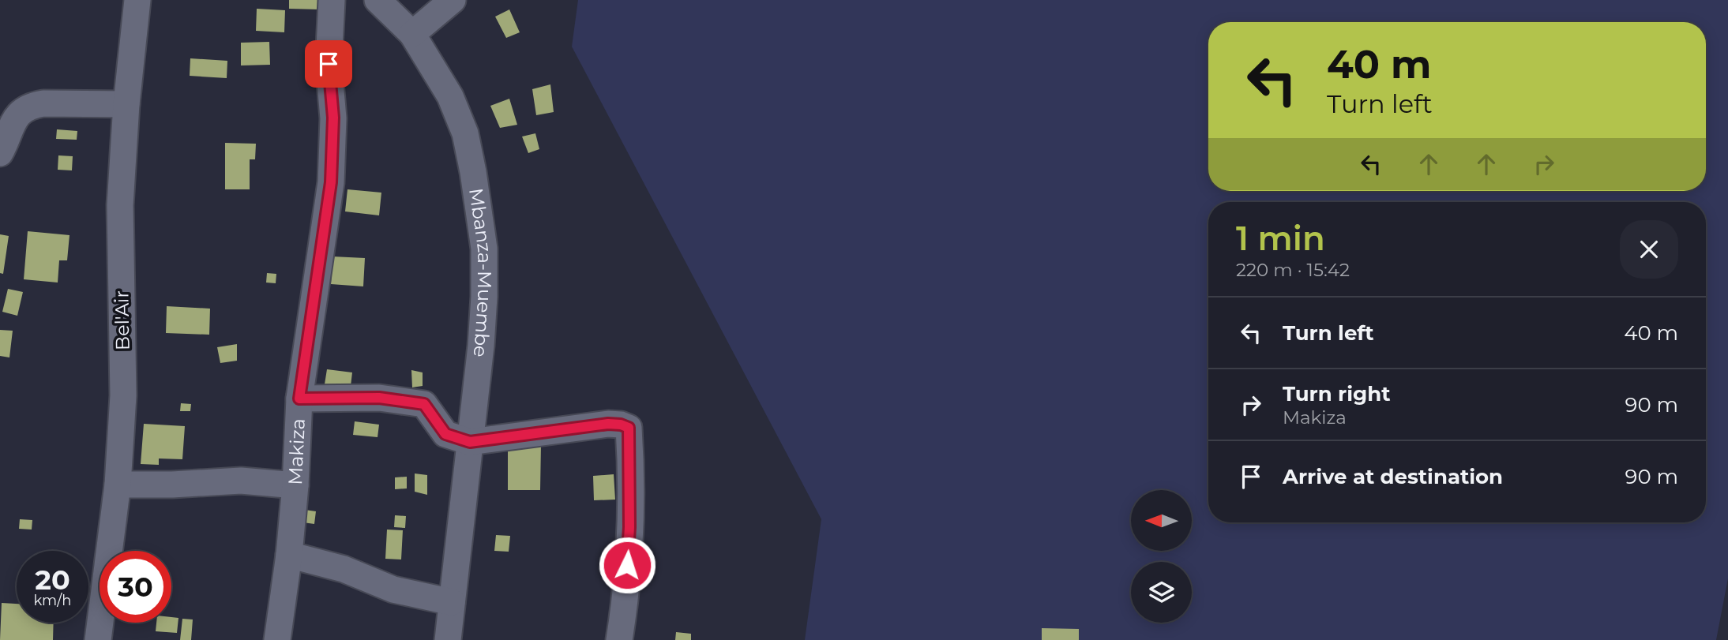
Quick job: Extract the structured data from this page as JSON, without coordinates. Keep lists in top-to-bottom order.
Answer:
{
  "streets": {
    "street": ["Mbanza-Muembe", "Bel'Air", "Makiza"]
  },
  "north": "left",
  "page": {
    "turn": ["40 m", "Turn left"],
    "heading": ["1 min", "220 m · 15:42"],
    "list": [
      {
        "name": "Turn left",
        "value": "40 m"
      },
      {
        "name": "Turn right",
        "note": "Makiza",
        "value": "90 m"
      },
      {
        "name": "Arrive at destination",
        "value": "90 m"
      }
    ],
    "speed": "20 km/h",
    "limit": "30"
  }
}
